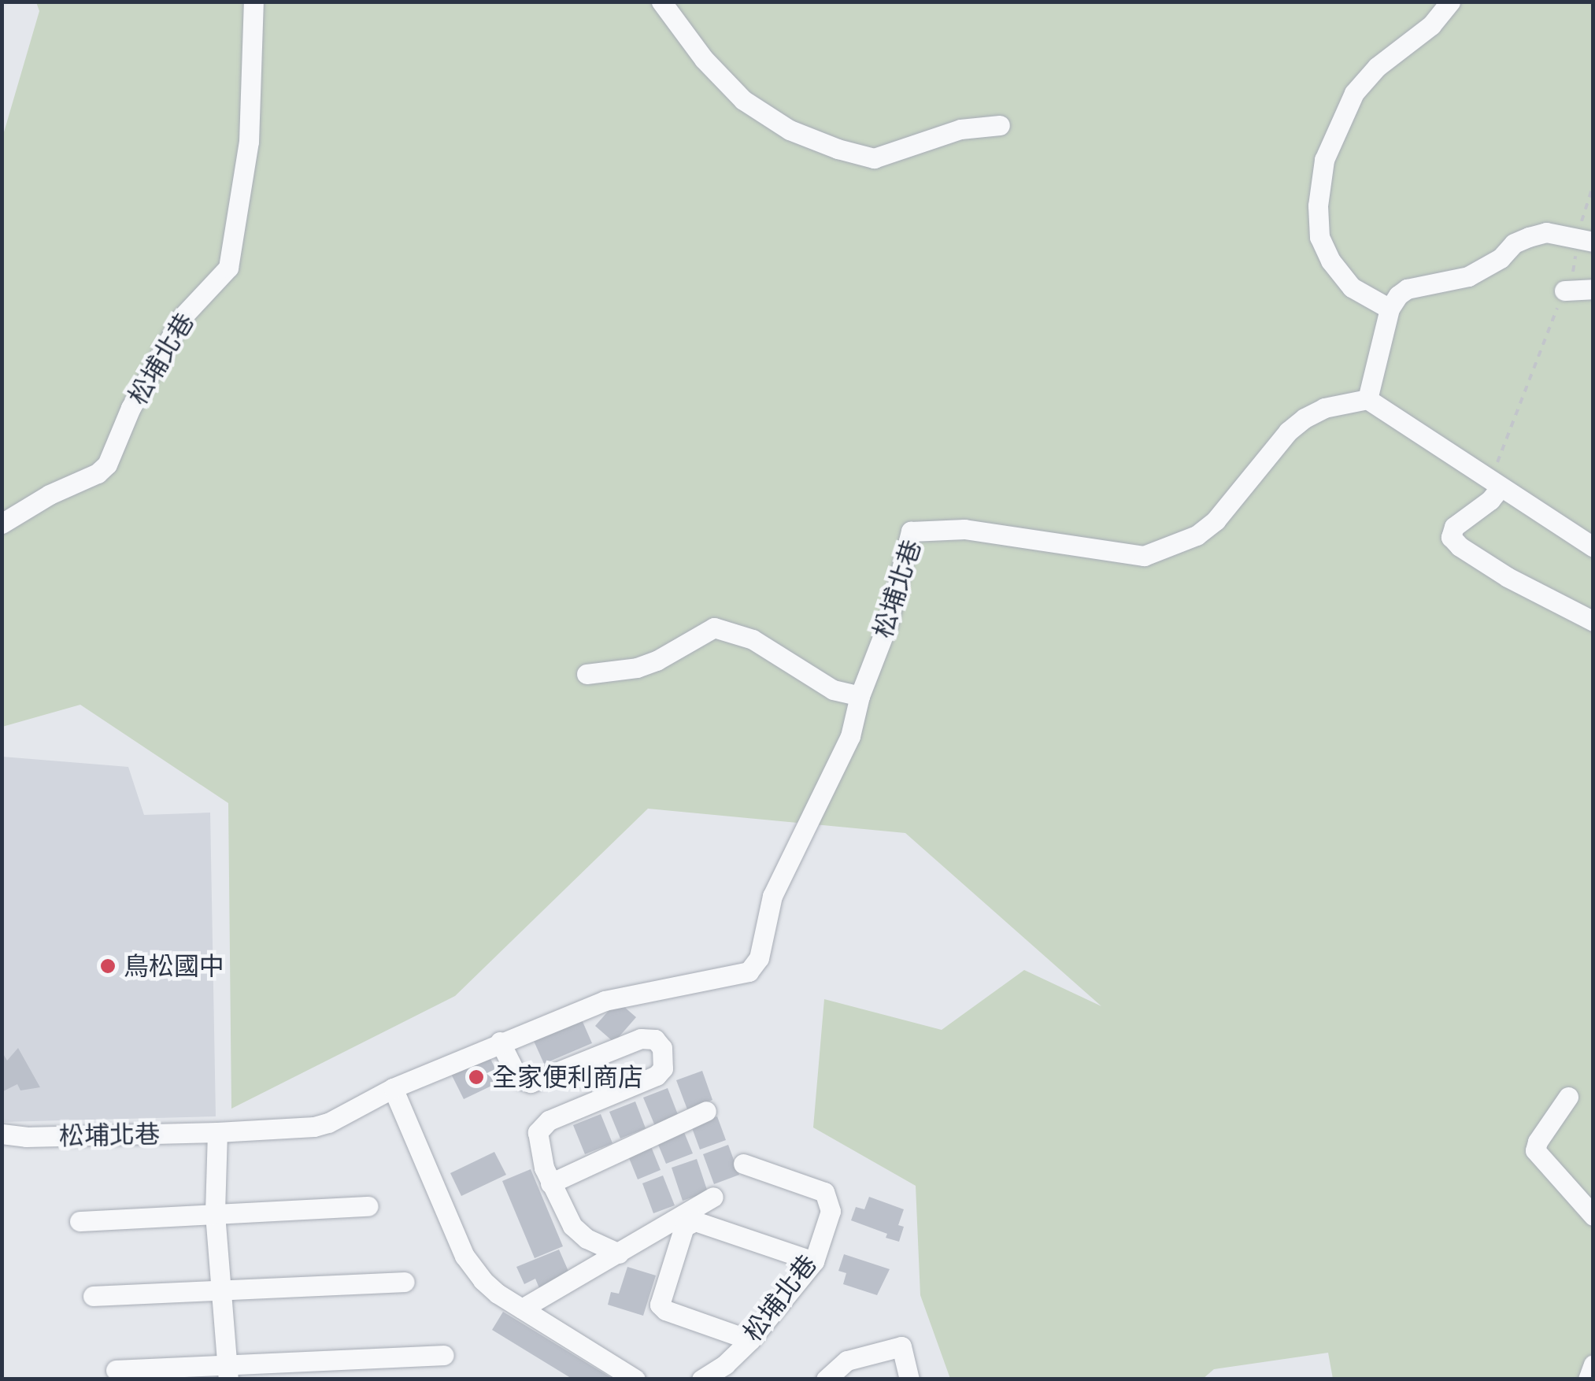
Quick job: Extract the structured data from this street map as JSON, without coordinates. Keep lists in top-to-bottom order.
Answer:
{
  "streets": {
    "street": ["松埔北巷"]
  },
  "places": ["鳥松國中", "全家便利商店"]
}
